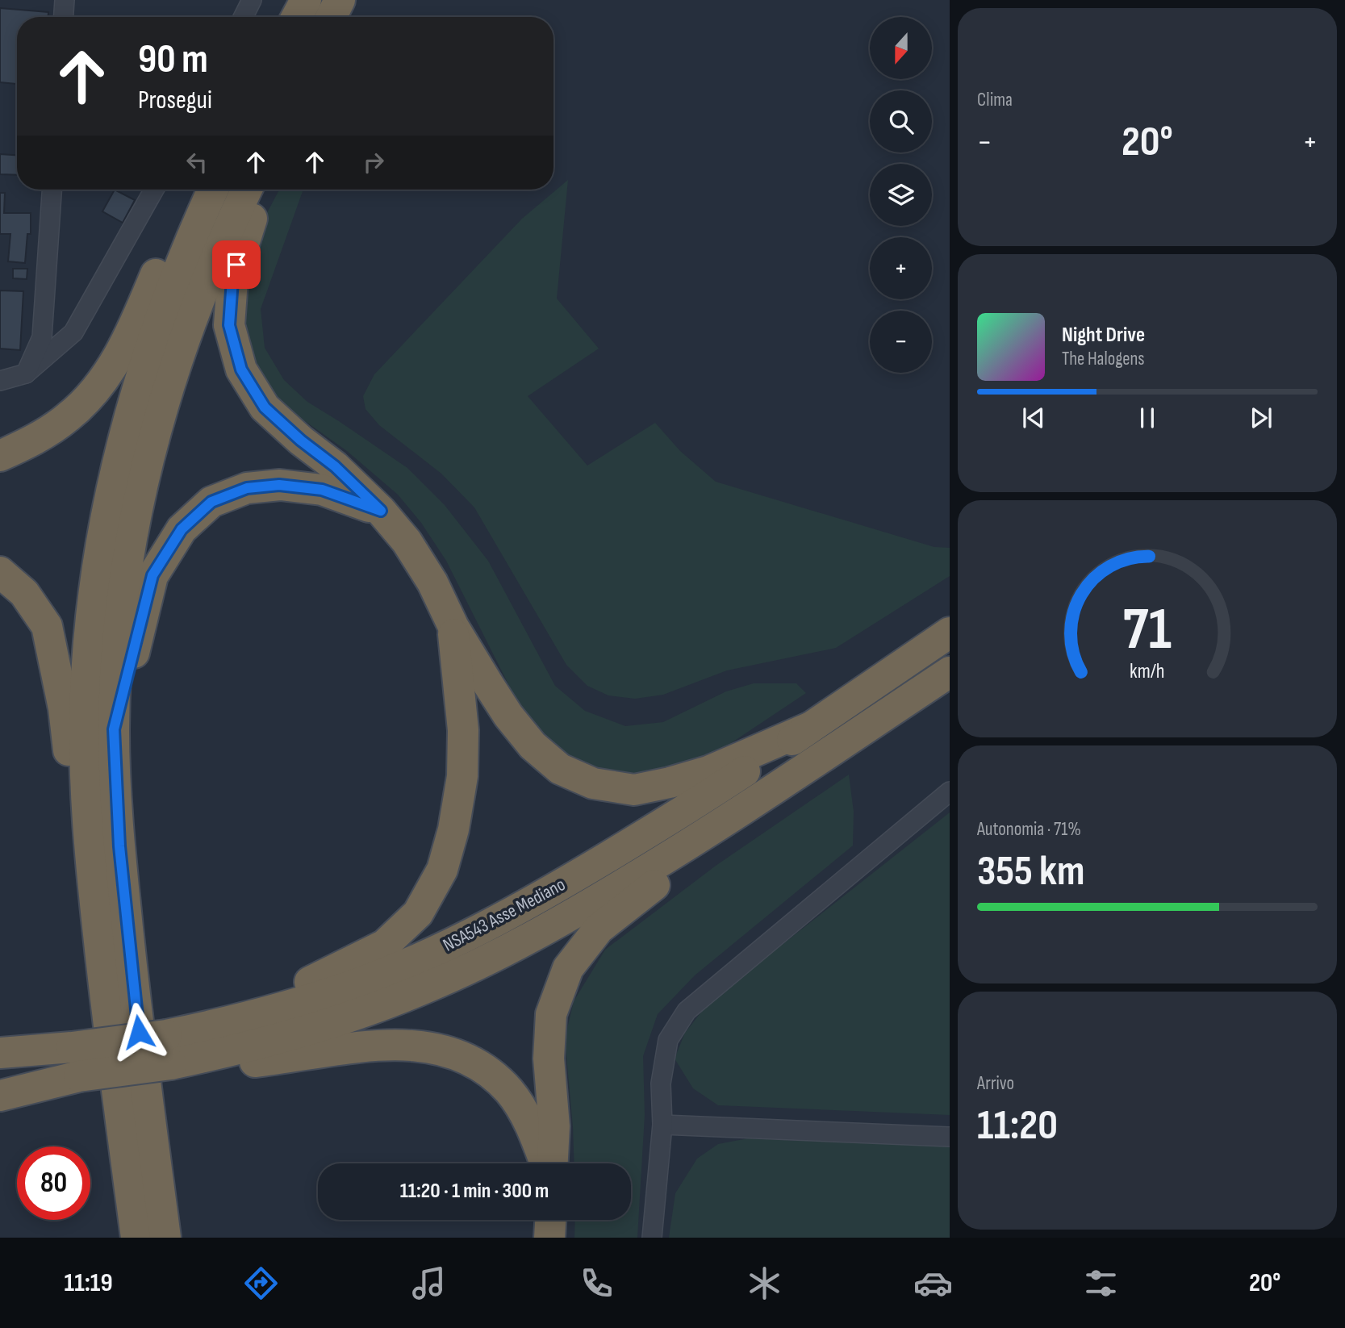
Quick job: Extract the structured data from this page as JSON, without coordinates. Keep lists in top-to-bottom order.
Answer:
{
  "streets": {
    "highway": ["NSA543 Asse Mediano"]
  },
  "north": "bottom",
  "page": {
    "tile": [
      "Clima",
      ["Autonomia · 71%", "355 km"],
      ["Arrivo", "11:20"]
    ],
    "map_buttons": ["+", "−"],
    "turn": ["90 m", "Prosegui"],
    "heat": ["−", "20°", "+"],
    "song": ["Night Drive", "The Halogens"],
    "limit": "80",
    "trip": "11:20 · 1 min · 300 m",
    "tabs": ["11:19", "20°"],
    "gauge": ["71", "km/h"]
  }
}
